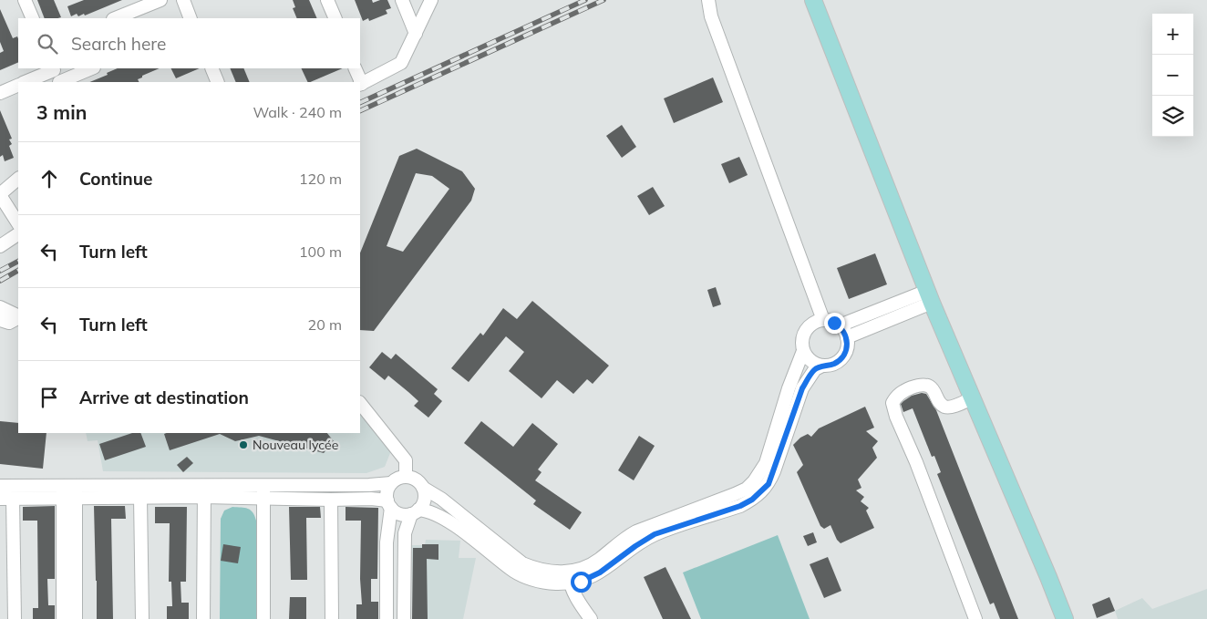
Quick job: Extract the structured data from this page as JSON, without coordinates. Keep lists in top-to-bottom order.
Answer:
{
  "places": ["Nouveau lycée"],
  "page": {
    "map_buttons": ["+", "−"],
    "search": "Search here",
    "heading": ["3 min", "Walk · 240 m"],
    "list": [
      ["Continue", "120 m"],
      ["Turn left", "100 m"],
      ["Turn left", "20 m"],
      "Arrive at destination"
    ]
  }
}
